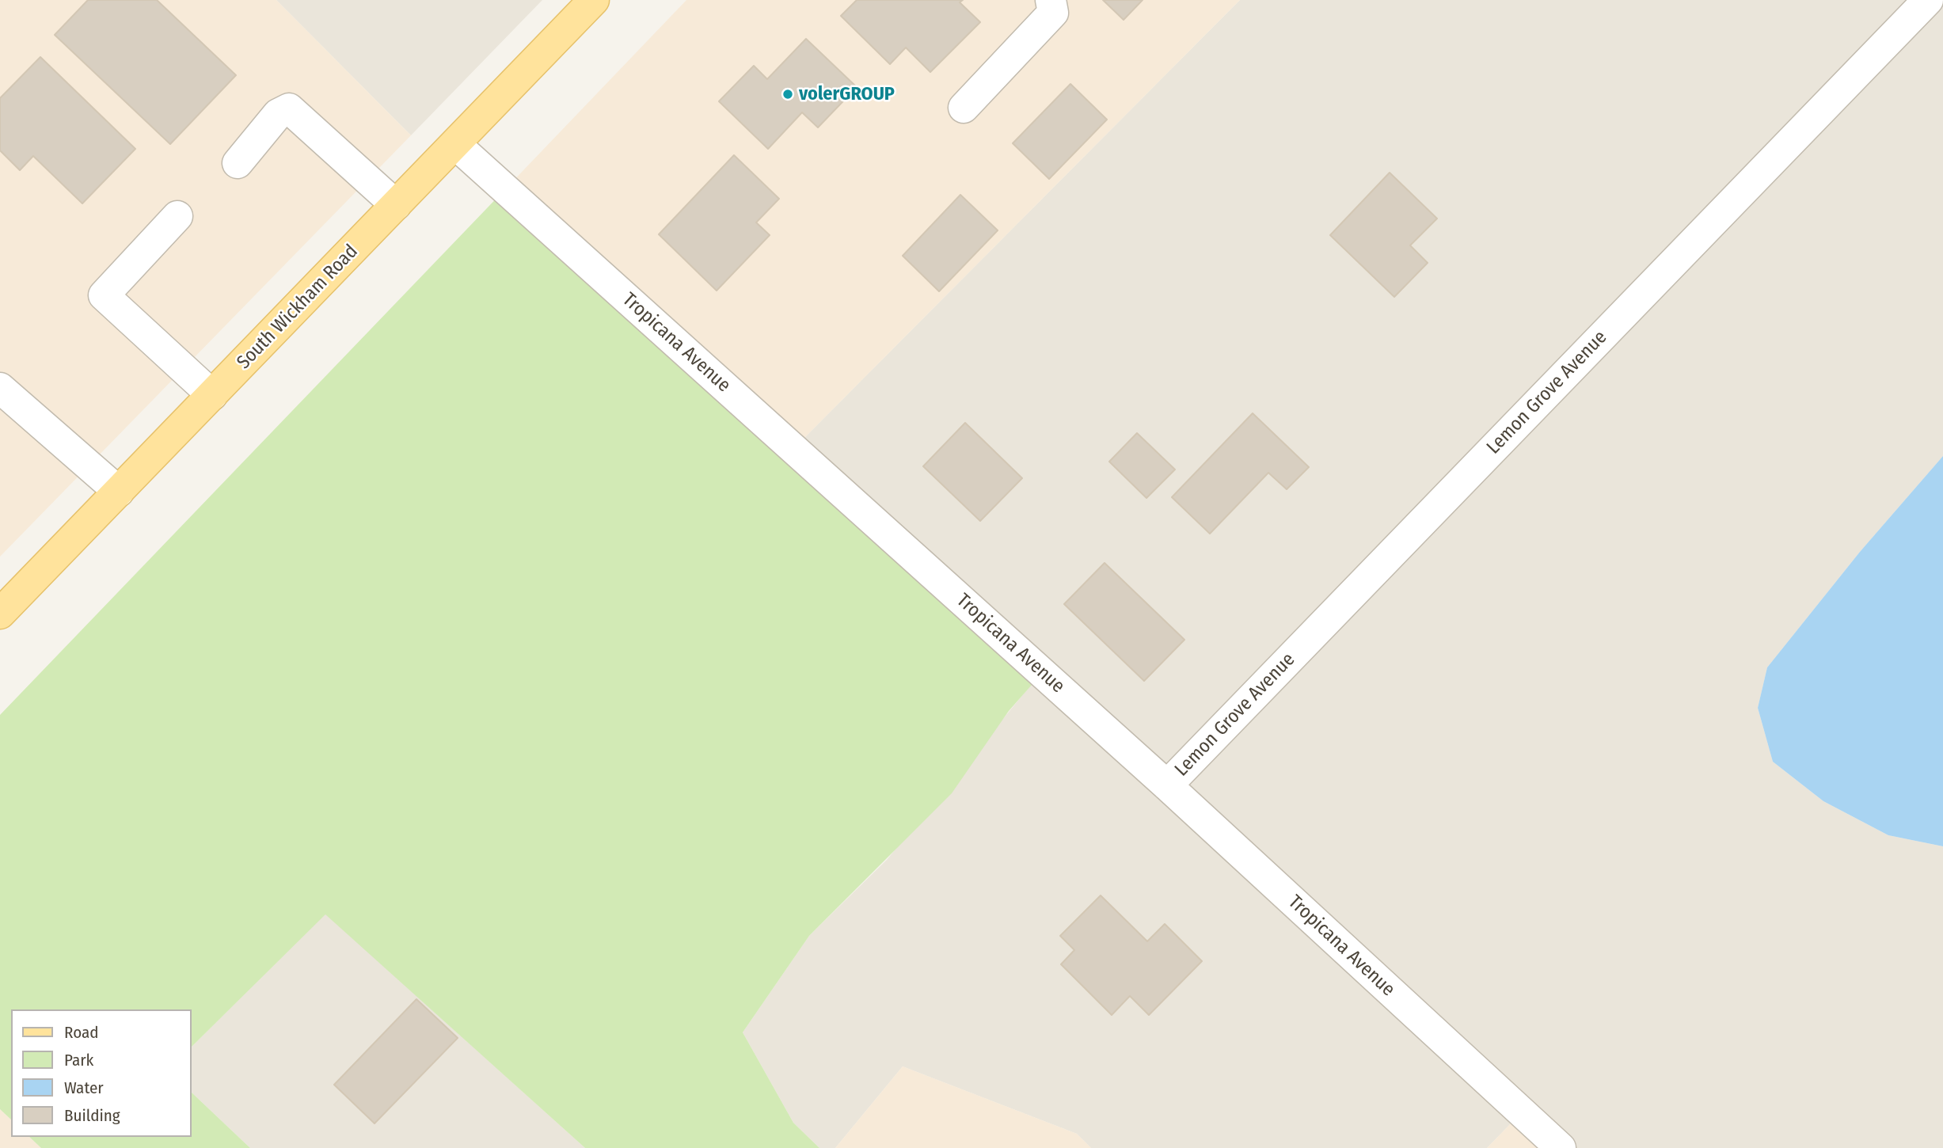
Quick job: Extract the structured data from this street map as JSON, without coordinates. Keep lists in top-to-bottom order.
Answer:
{
  "streets": {
    "main road": ["South Wickham Road"],
    "street": ["Tropicana Avenue", "Lemon Grove Avenue"]
  },
  "crossings": [
    ["South Wickham Road", "Tropicana Avenue"],
    ["Tropicana Avenue", "Lemon Grove Avenue"]
  ],
  "places": ["volerGROUP"],
  "legend": [
    "Road",
    "Park",
    "Water",
    "Building"
  ]
}
